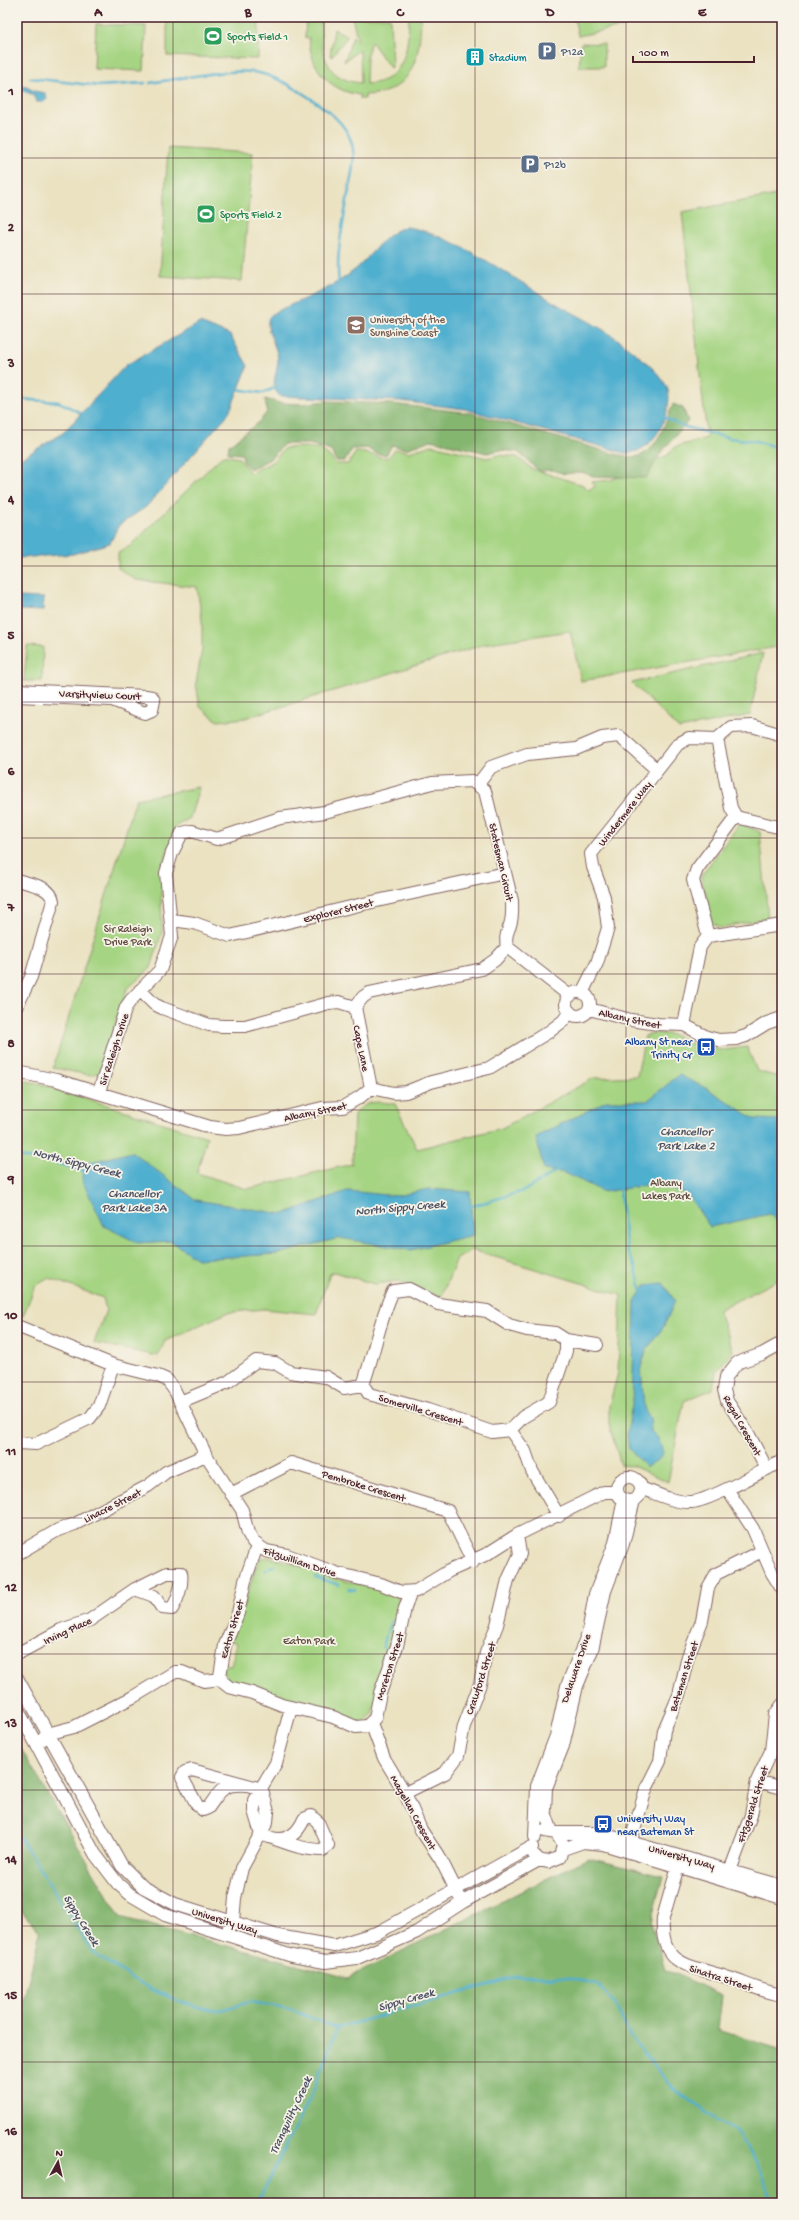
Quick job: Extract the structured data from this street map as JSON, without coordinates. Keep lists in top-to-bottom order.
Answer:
{
  "streets": {
    "street": [
      "Varsityview Court",
      "Windermere Way",
      "Statesman Circuit",
      "Explorer Street",
      "Albany Street",
      "Cape Lane",
      "Sir Raleigh Drive",
      "Somerville Crescent",
      "Regal Crescent",
      "Pembroke Crescent",
      "Linacre Street",
      "Fitzwilliam Drive",
      "Eaton Street",
      "Irving Place",
      "Moreton Street",
      "Delaware Drive",
      "Bateman Street",
      "Crawford Street",
      "Fitzgerald Street",
      "Magellan Crescent",
      "University Way",
      "Sinatra Street"
    ]
  },
  "crossings": [
    ["Windermere Way", "Albany Street"],
    ["Statesman Circuit", "Explorer Street"],
    ["Statesman Circuit", "Sir Raleigh Drive"],
    ["Explorer Street", "Sir Raleigh Drive"],
    ["Albany Street", "Cape Lane"],
    ["Albany Street", "Sir Raleigh Drive"],
    ["Pembroke Crescent", "Fitzwilliam Drive"],
    ["Linacre Street", "Fitzwilliam Drive"],
    ["Fitzwilliam Drive", "Eaton Street"],
    ["Fitzwilliam Drive", "Moreton Street"],
    ["Moreton Street", "Magellan Crescent"],
    ["Delaware Drive", "University Way"],
    ["Bateman Street", "University Way"],
    ["Crawford Street", "Magellan Crescent"],
    ["Fitzgerald Street", "University Way"],
    ["Magellan Crescent", "University Way"],
    ["University Way", "Sinatra Street"]
  ],
  "water": [
    "Chancellor Park Lake 2",
    "North Sippy Creek",
    "Chancellor Park Lake 3A",
    "Sippy Creek",
    "Tranquility Creek"
  ],
  "parks": ["Sir Raleigh Drive Park", "Albany Lakes Park", "Eaton Park"],
  "places": {
    "sports": ["Sports Field 1", "Sports Field 2"],
    "parking": ["P12a", "P12b"],
    "building": ["Stadium"],
    "school or university": ["University of the Sunshine Coast"],
    "bus stop": ["Albany St near Trinity Cr", "University Way near Bateman St"]
  },
  "scale_bar": "100 m",
  "north": "top",
  "grid": {
    "columns": [
      "A",
      "B",
      "C",
      "D",
      "E"
    ],
    "rows": [
      "1",
      "2",
      "3",
      "4",
      "5",
      "6",
      "7",
      "8",
      "9",
      "10",
      "11",
      "12",
      "13",
      "14",
      "15",
      "16"
    ]
  }
}
